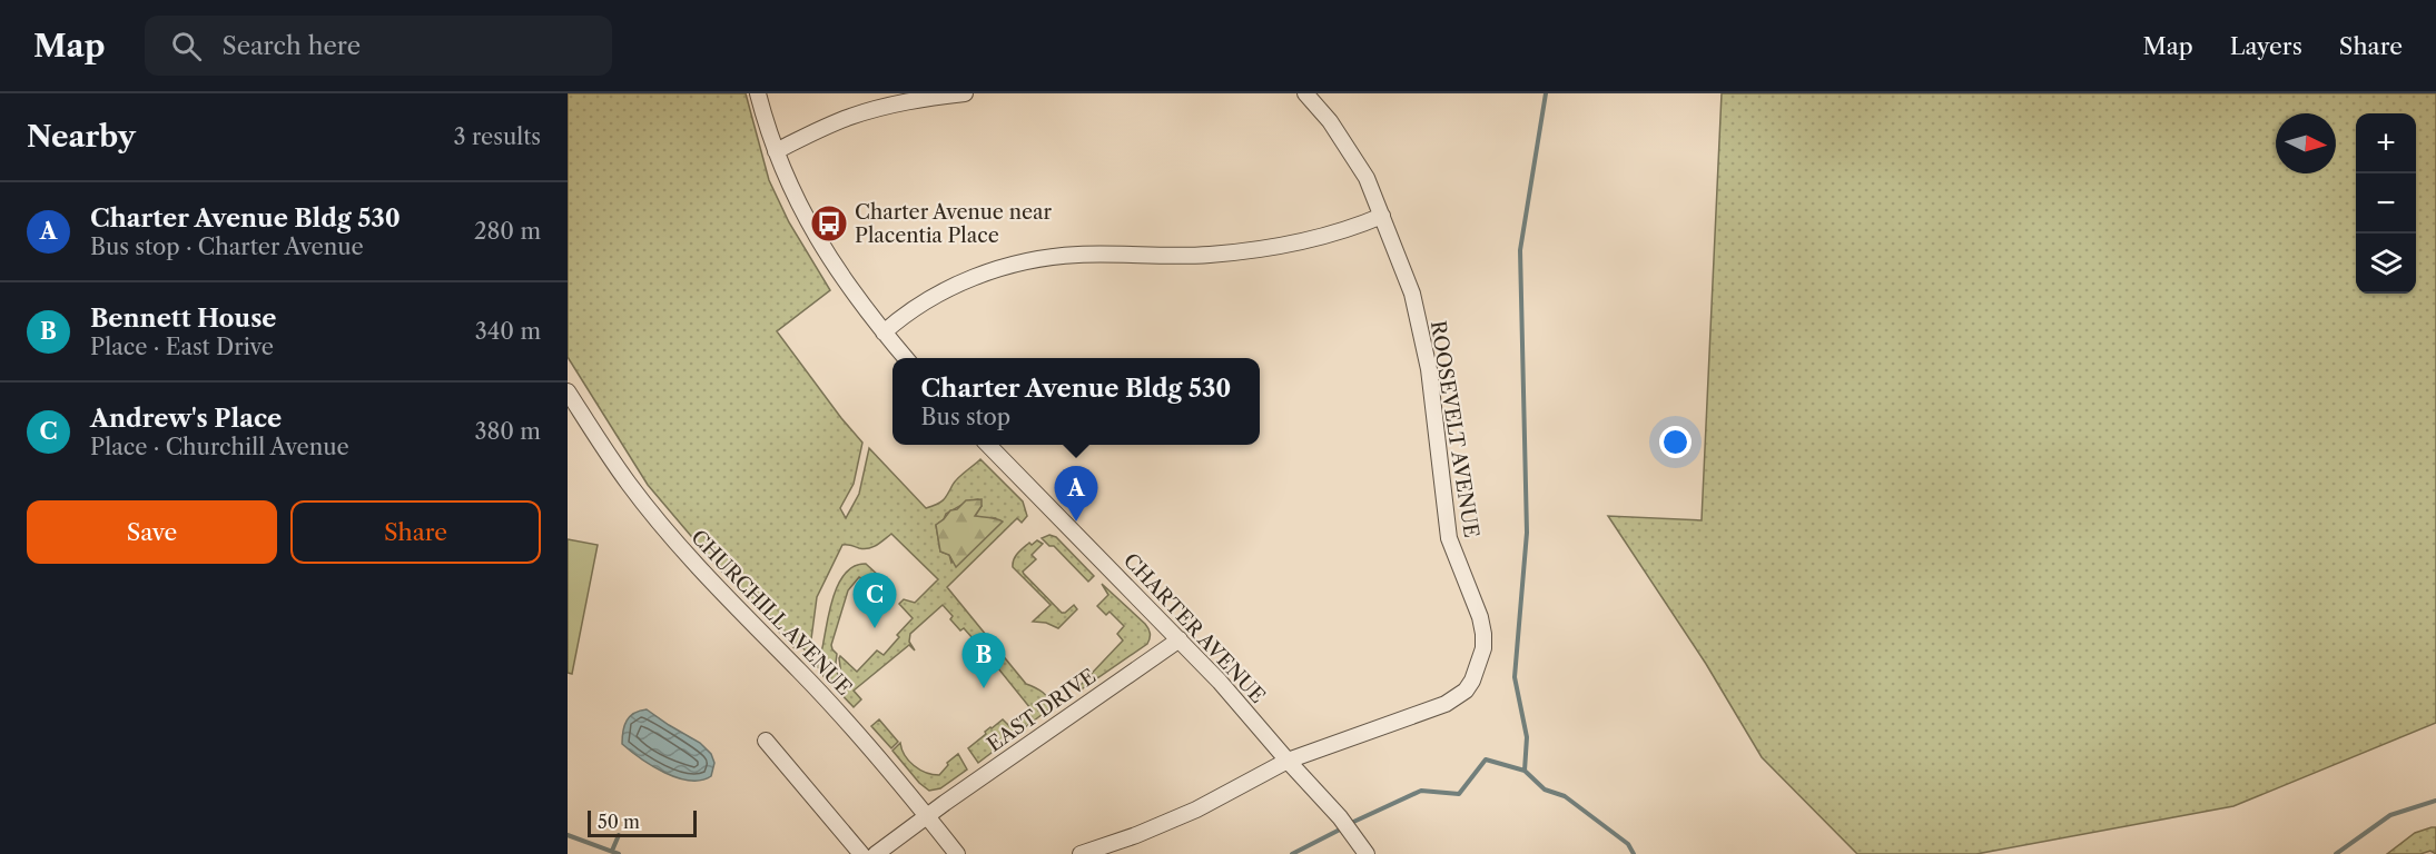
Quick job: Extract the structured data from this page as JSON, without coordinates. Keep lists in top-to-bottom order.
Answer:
{
  "streets": {
    "street": [
      "ROOSEVELT AVENUE",
      "CHURCHILL AVENUE",
      "CHARTER AVENUE",
      "EAST DRIVE"
    ]
  },
  "crossings": [
    ["ROOSEVELT AVENUE", "CHARTER AVENUE"],
    ["CHURCHILL AVENUE", "EAST DRIVE"],
    ["CHARTER AVENUE", "EAST DRIVE"]
  ],
  "places": {
    "bus stop": ["Charter Avenue near Placentia Place"]
  },
  "scale_bar": "50 m",
  "north": "right",
  "page": {
    "header": "Map",
    "search": "Search here",
    "nav": ["Map", "Layers", "Share"],
    "heading": ["Nearby", "3 results"],
    "map_buttons": ["+", "−"],
    "list": [
      {
        "mark": "A",
        "name": "Charter Avenue Bldg 530",
        "note": "Bus stop · Charter Avenue",
        "value": "280 m"
      },
      {
        "mark": "B",
        "name": "Bennett House",
        "note": "Place · East Drive",
        "value": "340 m"
      },
      {
        "mark": "C",
        "name": "Andrew's Place",
        "note": "Place · Churchill Avenue",
        "value": "380 m"
      }
    ],
    "popup": ["Charter Avenue Bldg 530", "Bus stop"],
    "pins": ["A", "C", "B"],
    "buttons": ["Save", "Share"],
    "scale": "50 m"
  }
}
